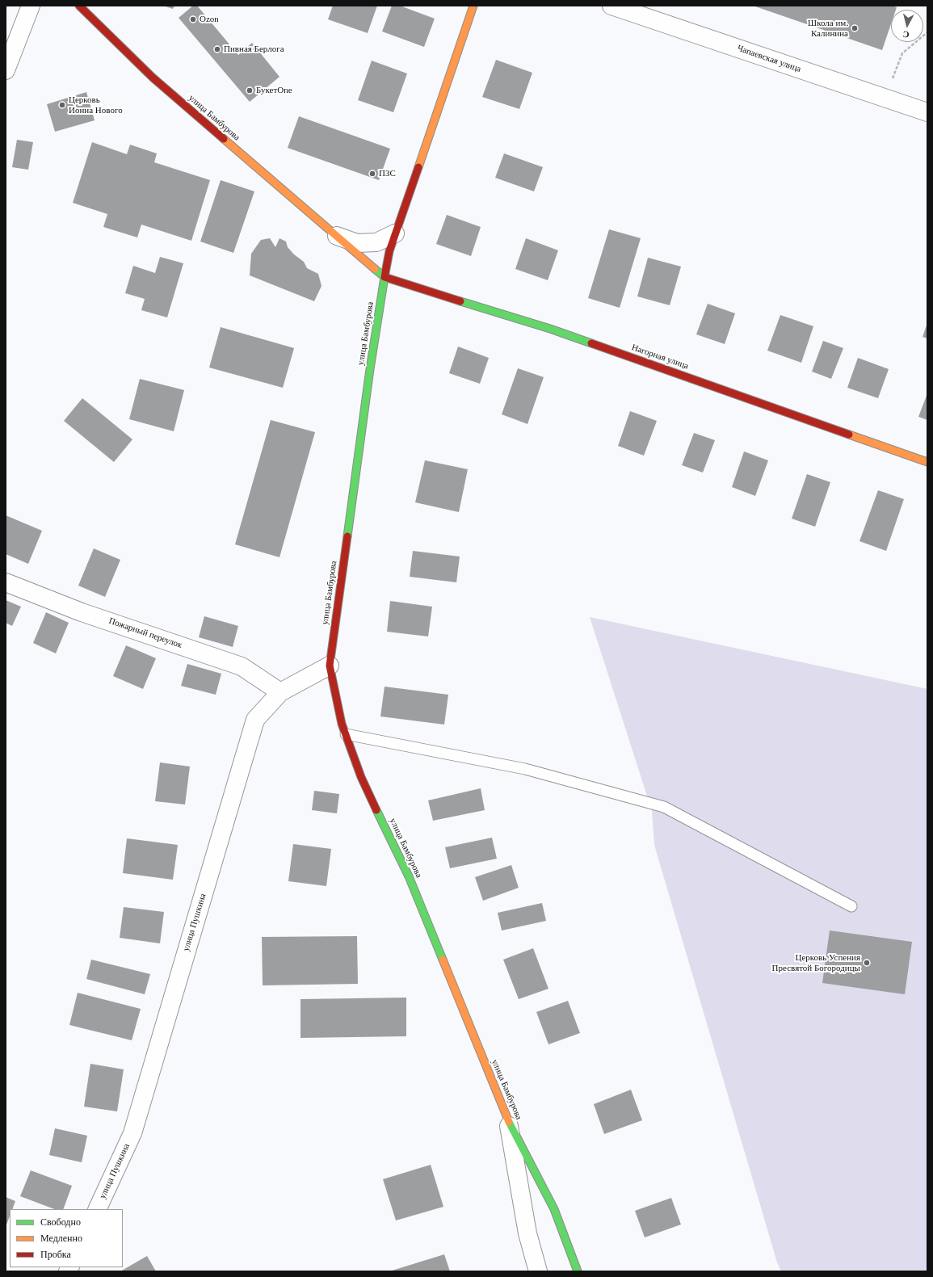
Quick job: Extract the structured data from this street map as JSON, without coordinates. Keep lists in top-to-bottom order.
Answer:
{
  "streets": {
    "street": [
      "Чапаевская улица",
      "улица Бамбурова",
      "Нагорная улица",
      "Пожарный переулок",
      "улица Пушкина"
    ]
  },
  "crossings": [
    ["улица Бамбурова", "Нагорная улица"],
    ["улица Бамбурова", "улица Пушкина"],
    ["Пожарный переулок", "улица Пушкина"]
  ],
  "places": [
    "Ozon",
    "Школа им. Калинина",
    "Пивная Берлога",
    "БукетOne",
    "Церковь Ионна Нового",
    "ПЗС",
    "Церковь Успения Пресвятой Богородицы"
  ],
  "legend": ["Свободно", "Медленно", "Пробка"],
  "north": "bottom"
}
